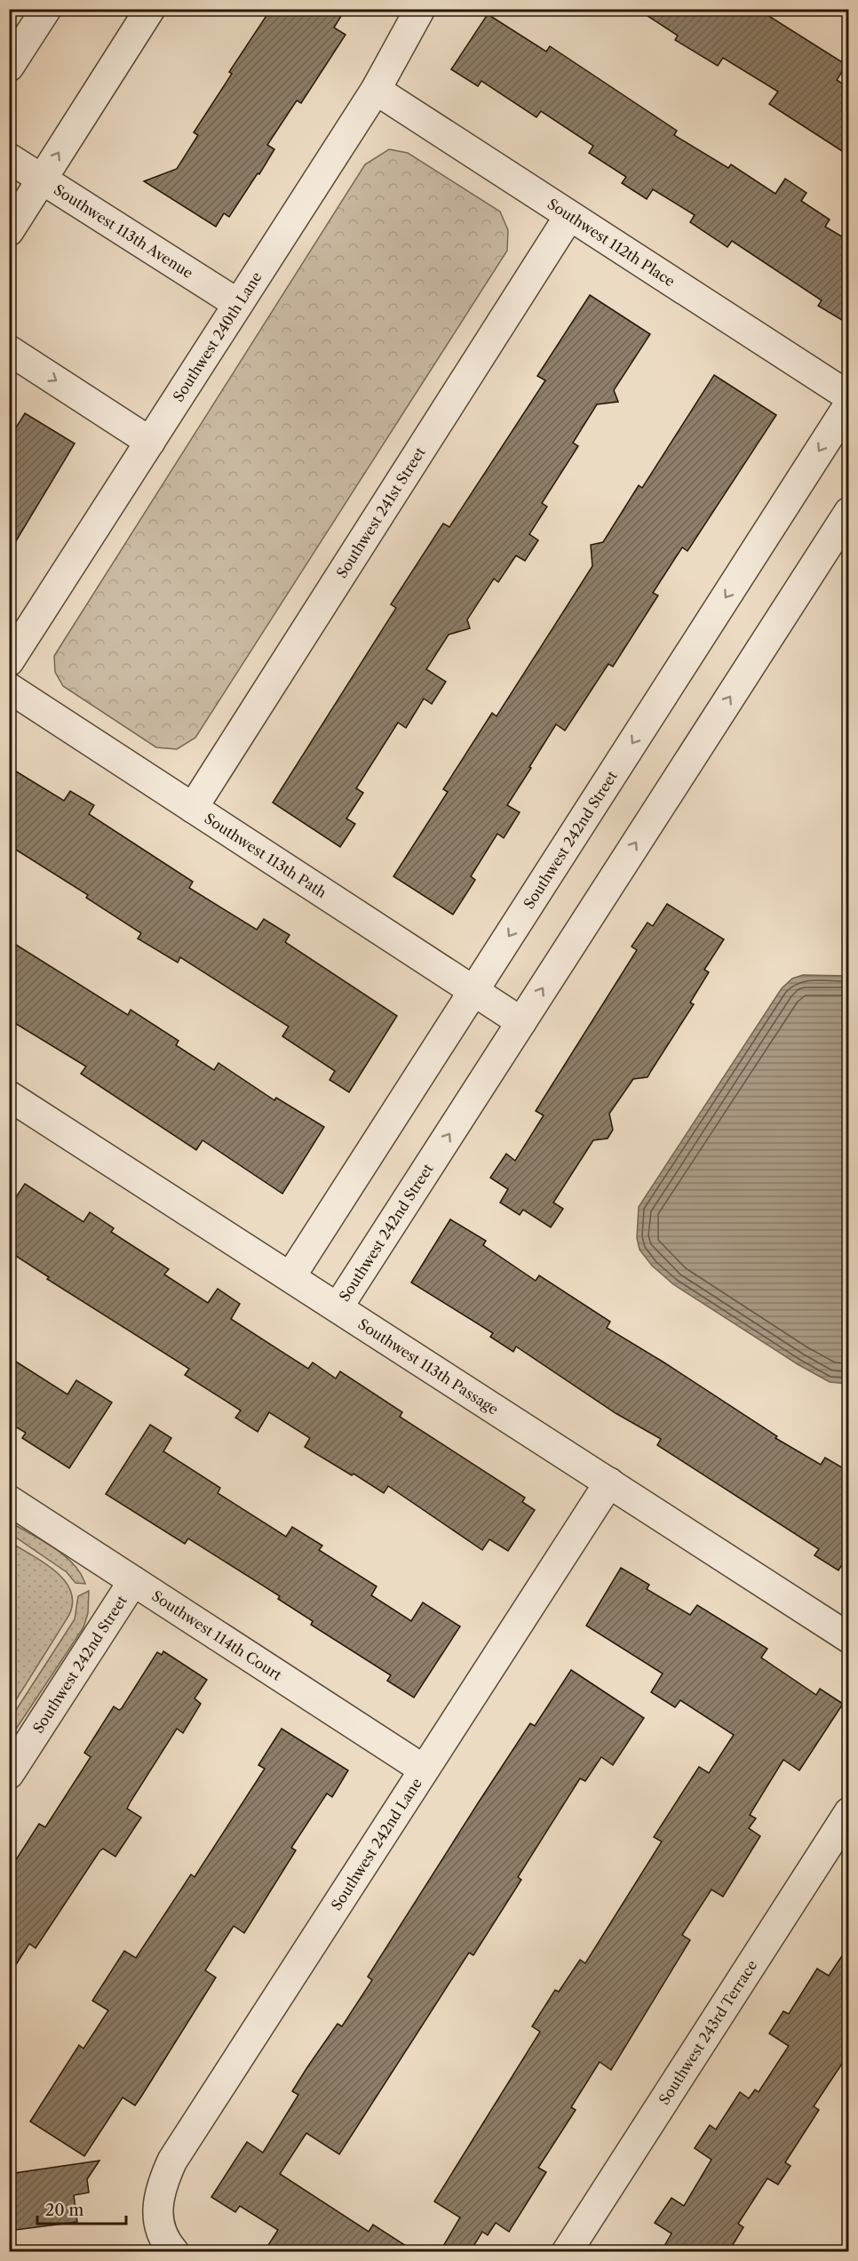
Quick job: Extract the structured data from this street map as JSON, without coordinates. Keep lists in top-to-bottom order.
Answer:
{
  "streets": {
    "street": [
      "Southwest 113th Avenue",
      "Southwest 112th Place",
      "Southwest 240th Lane",
      "Southwest 241st Street",
      "Southwest 242nd Street",
      "Southwest 113th Path",
      "Southwest 113th Passage",
      "Southwest 114th Court",
      "Southwest 242nd Lane",
      "Southwest 243rd Terrace"
    ]
  },
  "crossings": [
    ["Southwest 113th Avenue", "Southwest 240th Lane"],
    ["Southwest 112th Place", "Southwest 240th Lane"],
    ["Southwest 112th Place", "Southwest 241st Street"],
    ["Southwest 241st Street", "Southwest 113th Path"],
    ["Southwest 242nd Street", "Southwest 113th Path"],
    ["Southwest 242nd Street", "Southwest 113th Passage"],
    ["Southwest 242nd Street", "Southwest 114th Court"],
    ["Southwest 113th Passage", "Southwest 242nd Lane"],
    ["Southwest 114th Court", "Southwest 242nd Lane"]
  ],
  "scale_bar": "20 m"
}
